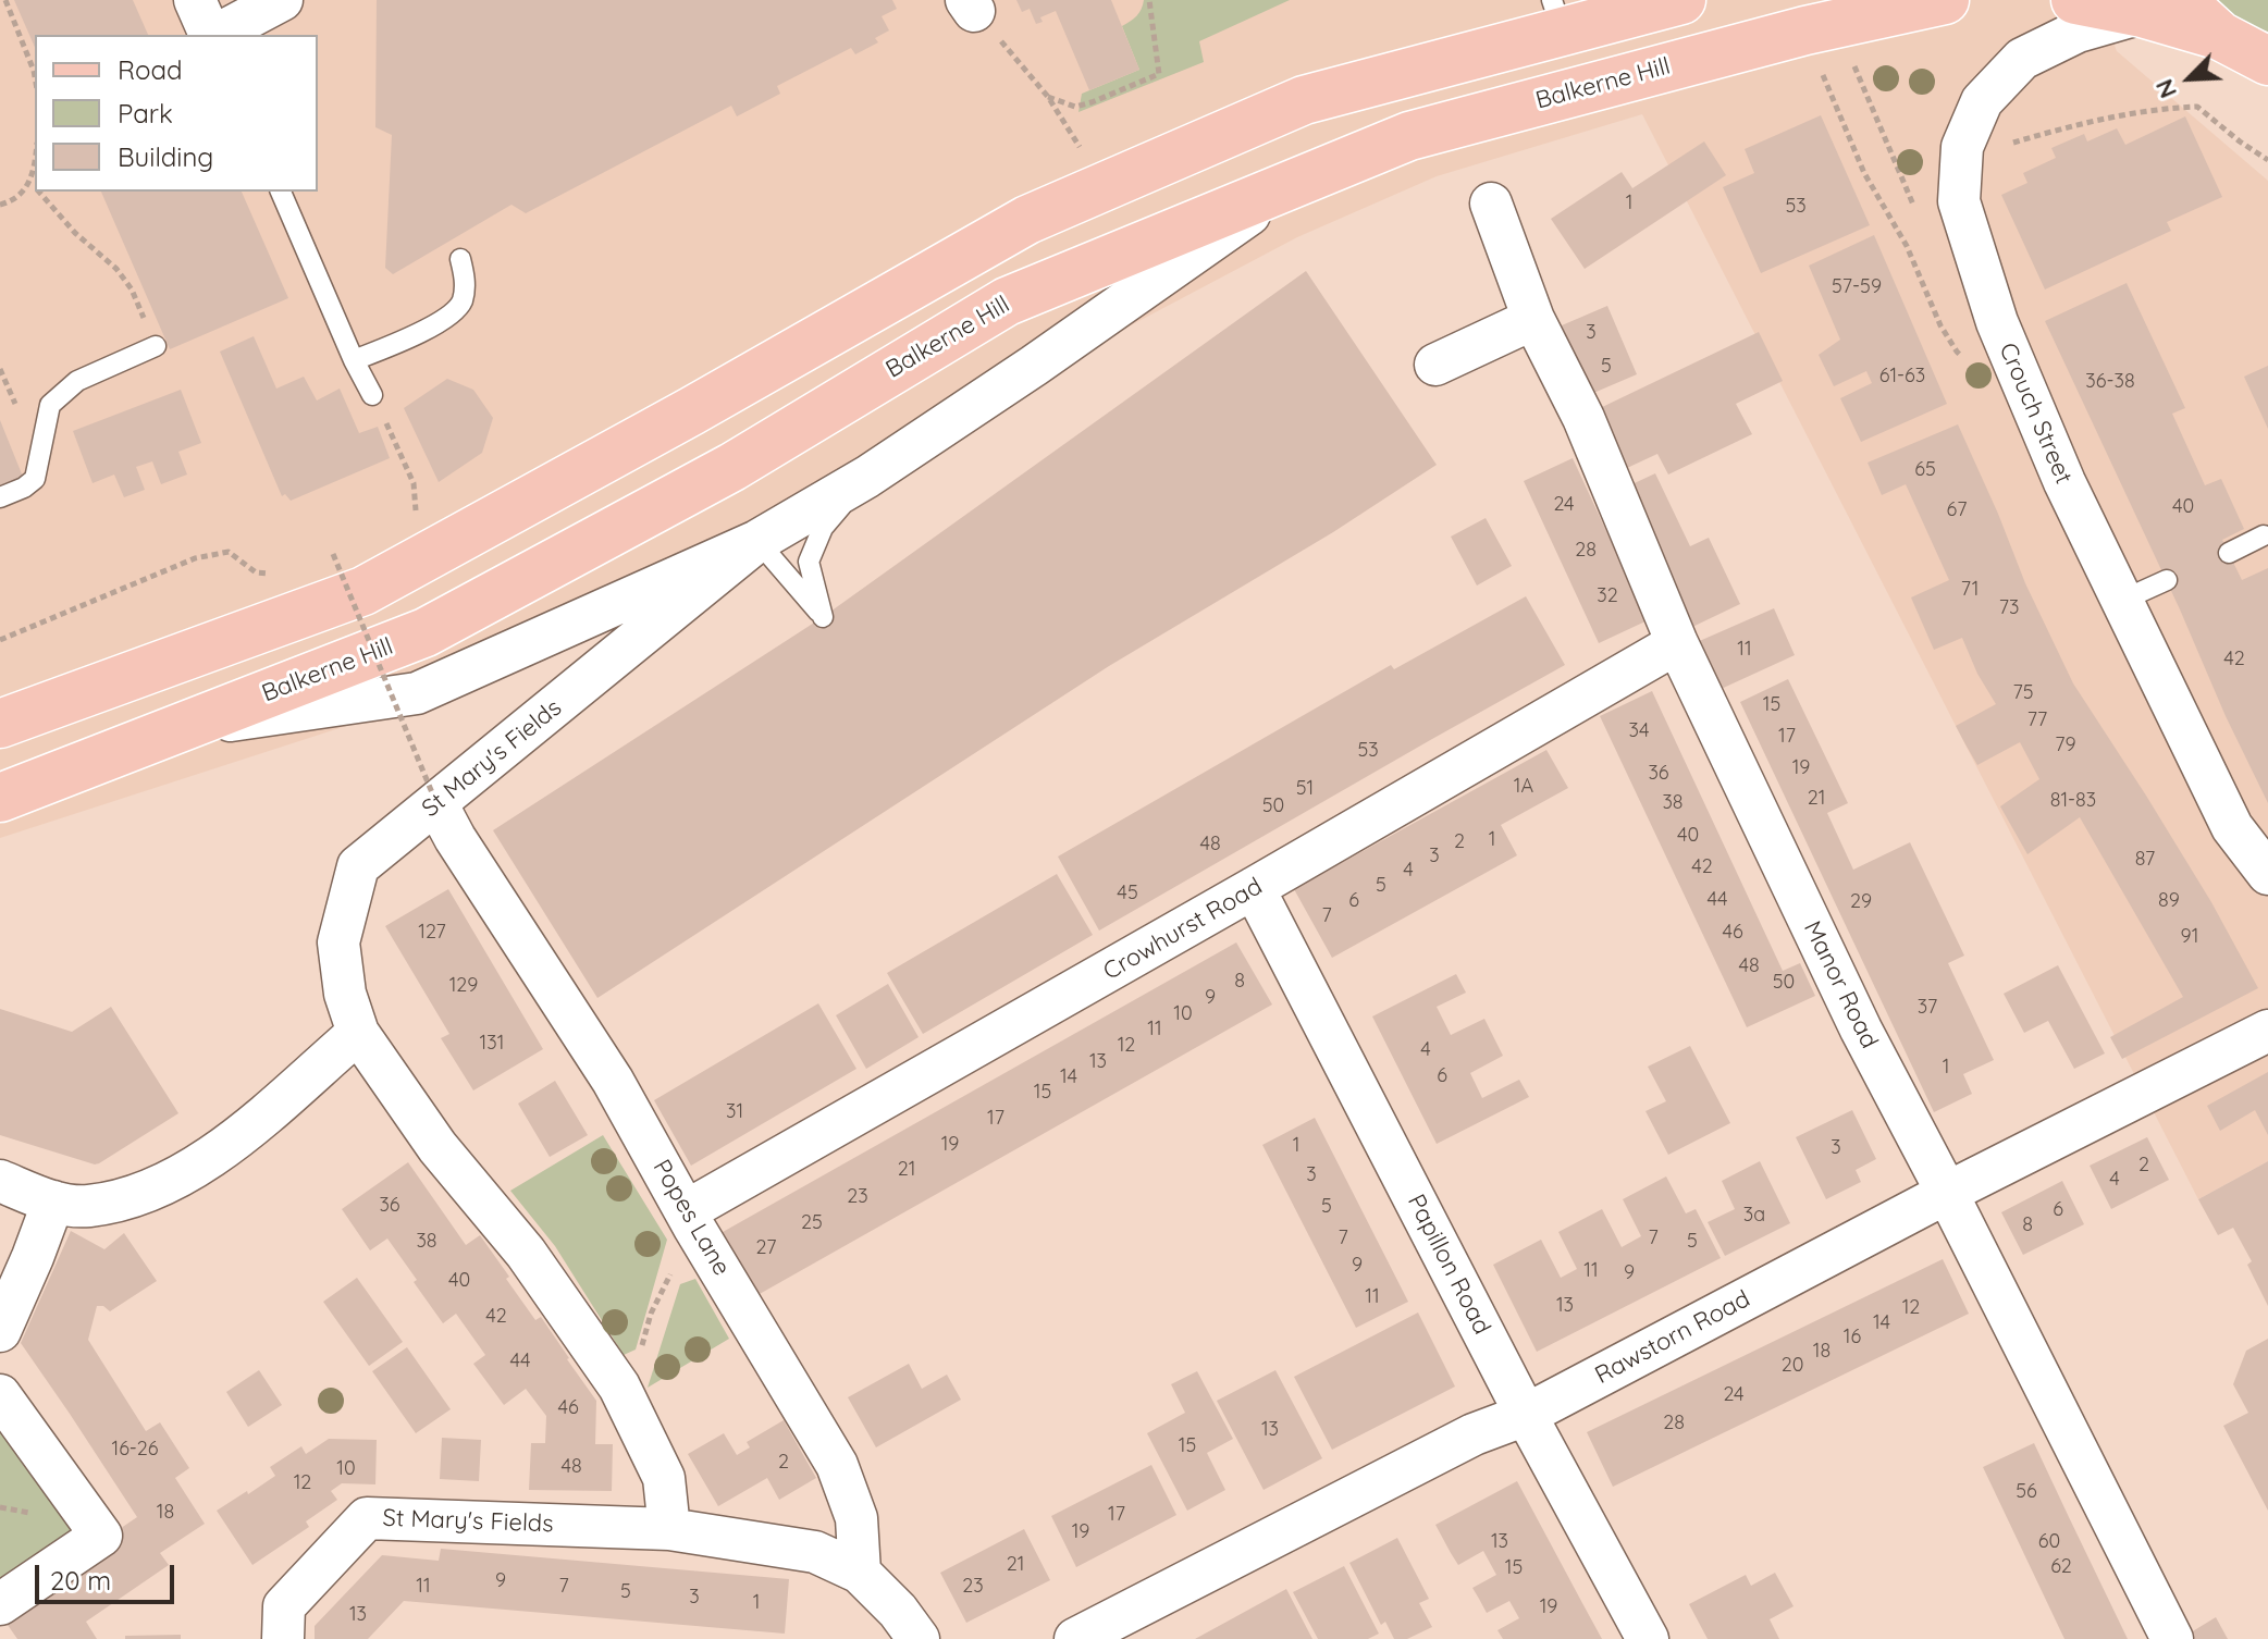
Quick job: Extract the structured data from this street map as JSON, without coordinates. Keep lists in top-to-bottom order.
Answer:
{
  "streets": {
    "main road": ["Balkerne Hill"],
    "street": [
      "Crouch Street",
      "St Mary's Fields",
      "Crowhurst Road",
      "Manor Road",
      "Popes Lane",
      "Papillon Road",
      "Rawstorn Road"
    ]
  },
  "crossings": [
    ["St Mary's Fields", "Popes Lane"],
    ["Crowhurst Road", "Manor Road"],
    ["Crowhurst Road", "Popes Lane"],
    ["Crowhurst Road", "Papillon Road"],
    ["Manor Road", "Rawstorn Road"],
    ["Papillon Road", "Rawstorn Road"]
  ],
  "house_numbers": [
    "1",
    "53",
    "57-59",
    "3",
    "5",
    "61-63",
    "36-38",
    "65",
    "24",
    "40",
    "67",
    "28",
    "71",
    "32",
    "73",
    "11",
    "42",
    "75",
    "15",
    "77",
    "34",
    "17",
    "79",
    "53",
    "19",
    "36",
    "1A",
    "51",
    "21",
    "81-83",
    "38",
    "50",
    "40",
    "1",
    "2",
    "48",
    "3",
    "87",
    "42",
    "4",
    "5",
    "45",
    "44",
    "6",
    "89",
    "29",
    "7",
    "127",
    "46",
    "91",
    "48",
    "8",
    "50",
    "129",
    "9",
    "37",
    "10",
    "11",
    "131",
    "12",
    "4",
    "13",
    "1",
    "6",
    "14",
    "15",
    "31",
    "17",
    "19",
    "1",
    "3",
    "2",
    "21",
    "3",
    "4",
    "23",
    "36",
    "5",
    "6",
    "3a",
    "25",
    "8",
    "7",
    "7",
    "38",
    "5",
    "27",
    "9",
    "11",
    "9",
    "40",
    "11",
    "13",
    "12",
    "42",
    "14",
    "16",
    "18",
    "44",
    "20",
    "24",
    "46",
    "28",
    "13",
    "15",
    "16-26",
    "2",
    "48",
    "10",
    "12",
    "56",
    "18",
    "17",
    "19",
    "13",
    "60",
    "21",
    "62",
    "15",
    "9",
    "11",
    "7",
    "23",
    "5",
    "3",
    "1",
    "19",
    "13"
  ],
  "legend": ["Road", "Park", "Building"],
  "scale_bar": "20 m",
  "north": "bottom left"
}
